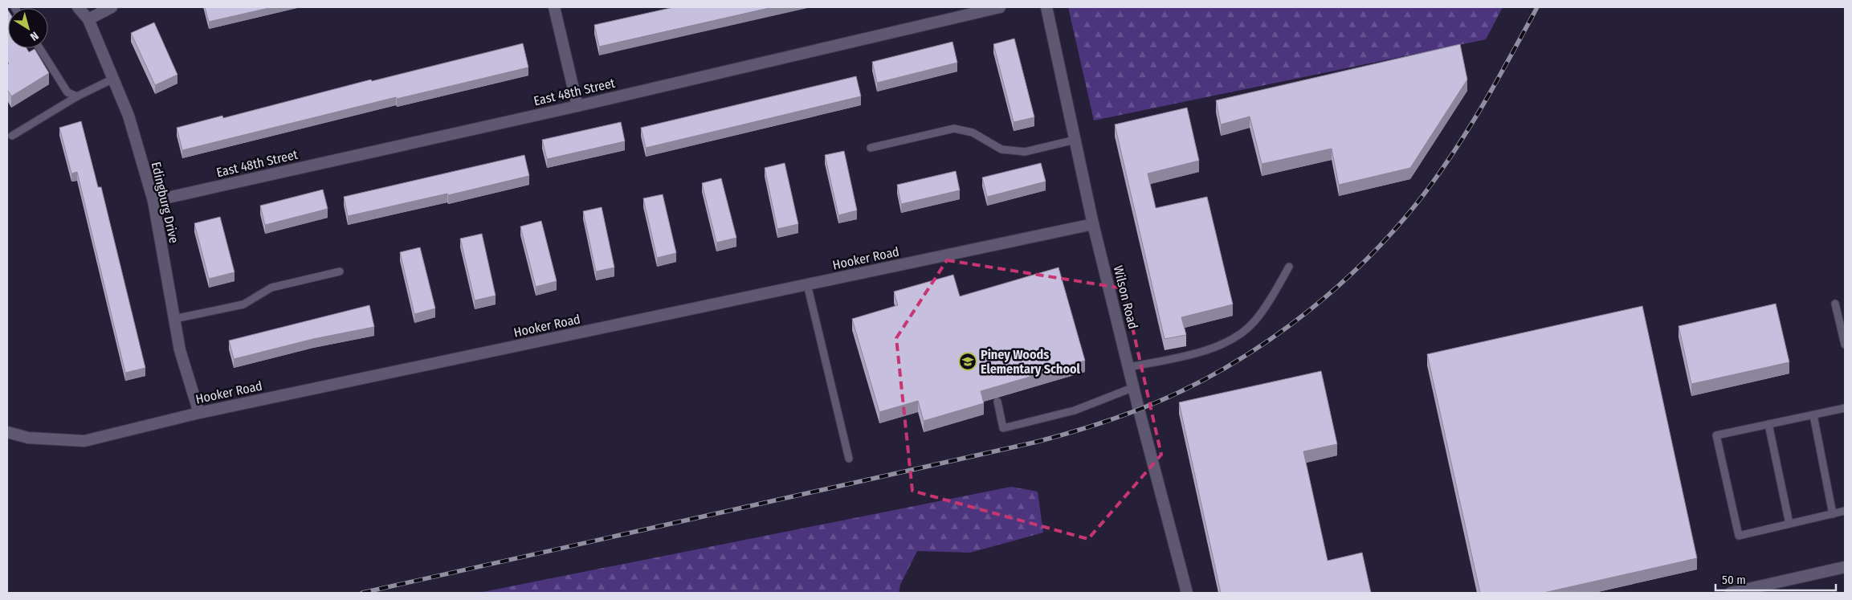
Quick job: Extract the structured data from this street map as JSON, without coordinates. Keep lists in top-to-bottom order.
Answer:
{
  "streets": {
    "street": [
      "East 48th Street",
      "Edingburg Drive",
      "Hooker Road",
      "Wilson Road"
    ]
  },
  "crossings": [
    ["East 48th Street", "Edingburg Drive"],
    ["Edingburg Drive", "Hooker Road"],
    ["Hooker Road", "Wilson Road"]
  ],
  "places": {
    "school or university": ["Piney Woods Elementary School"]
  },
  "scale_bar": "50 m",
  "north": "bottom right"
}
